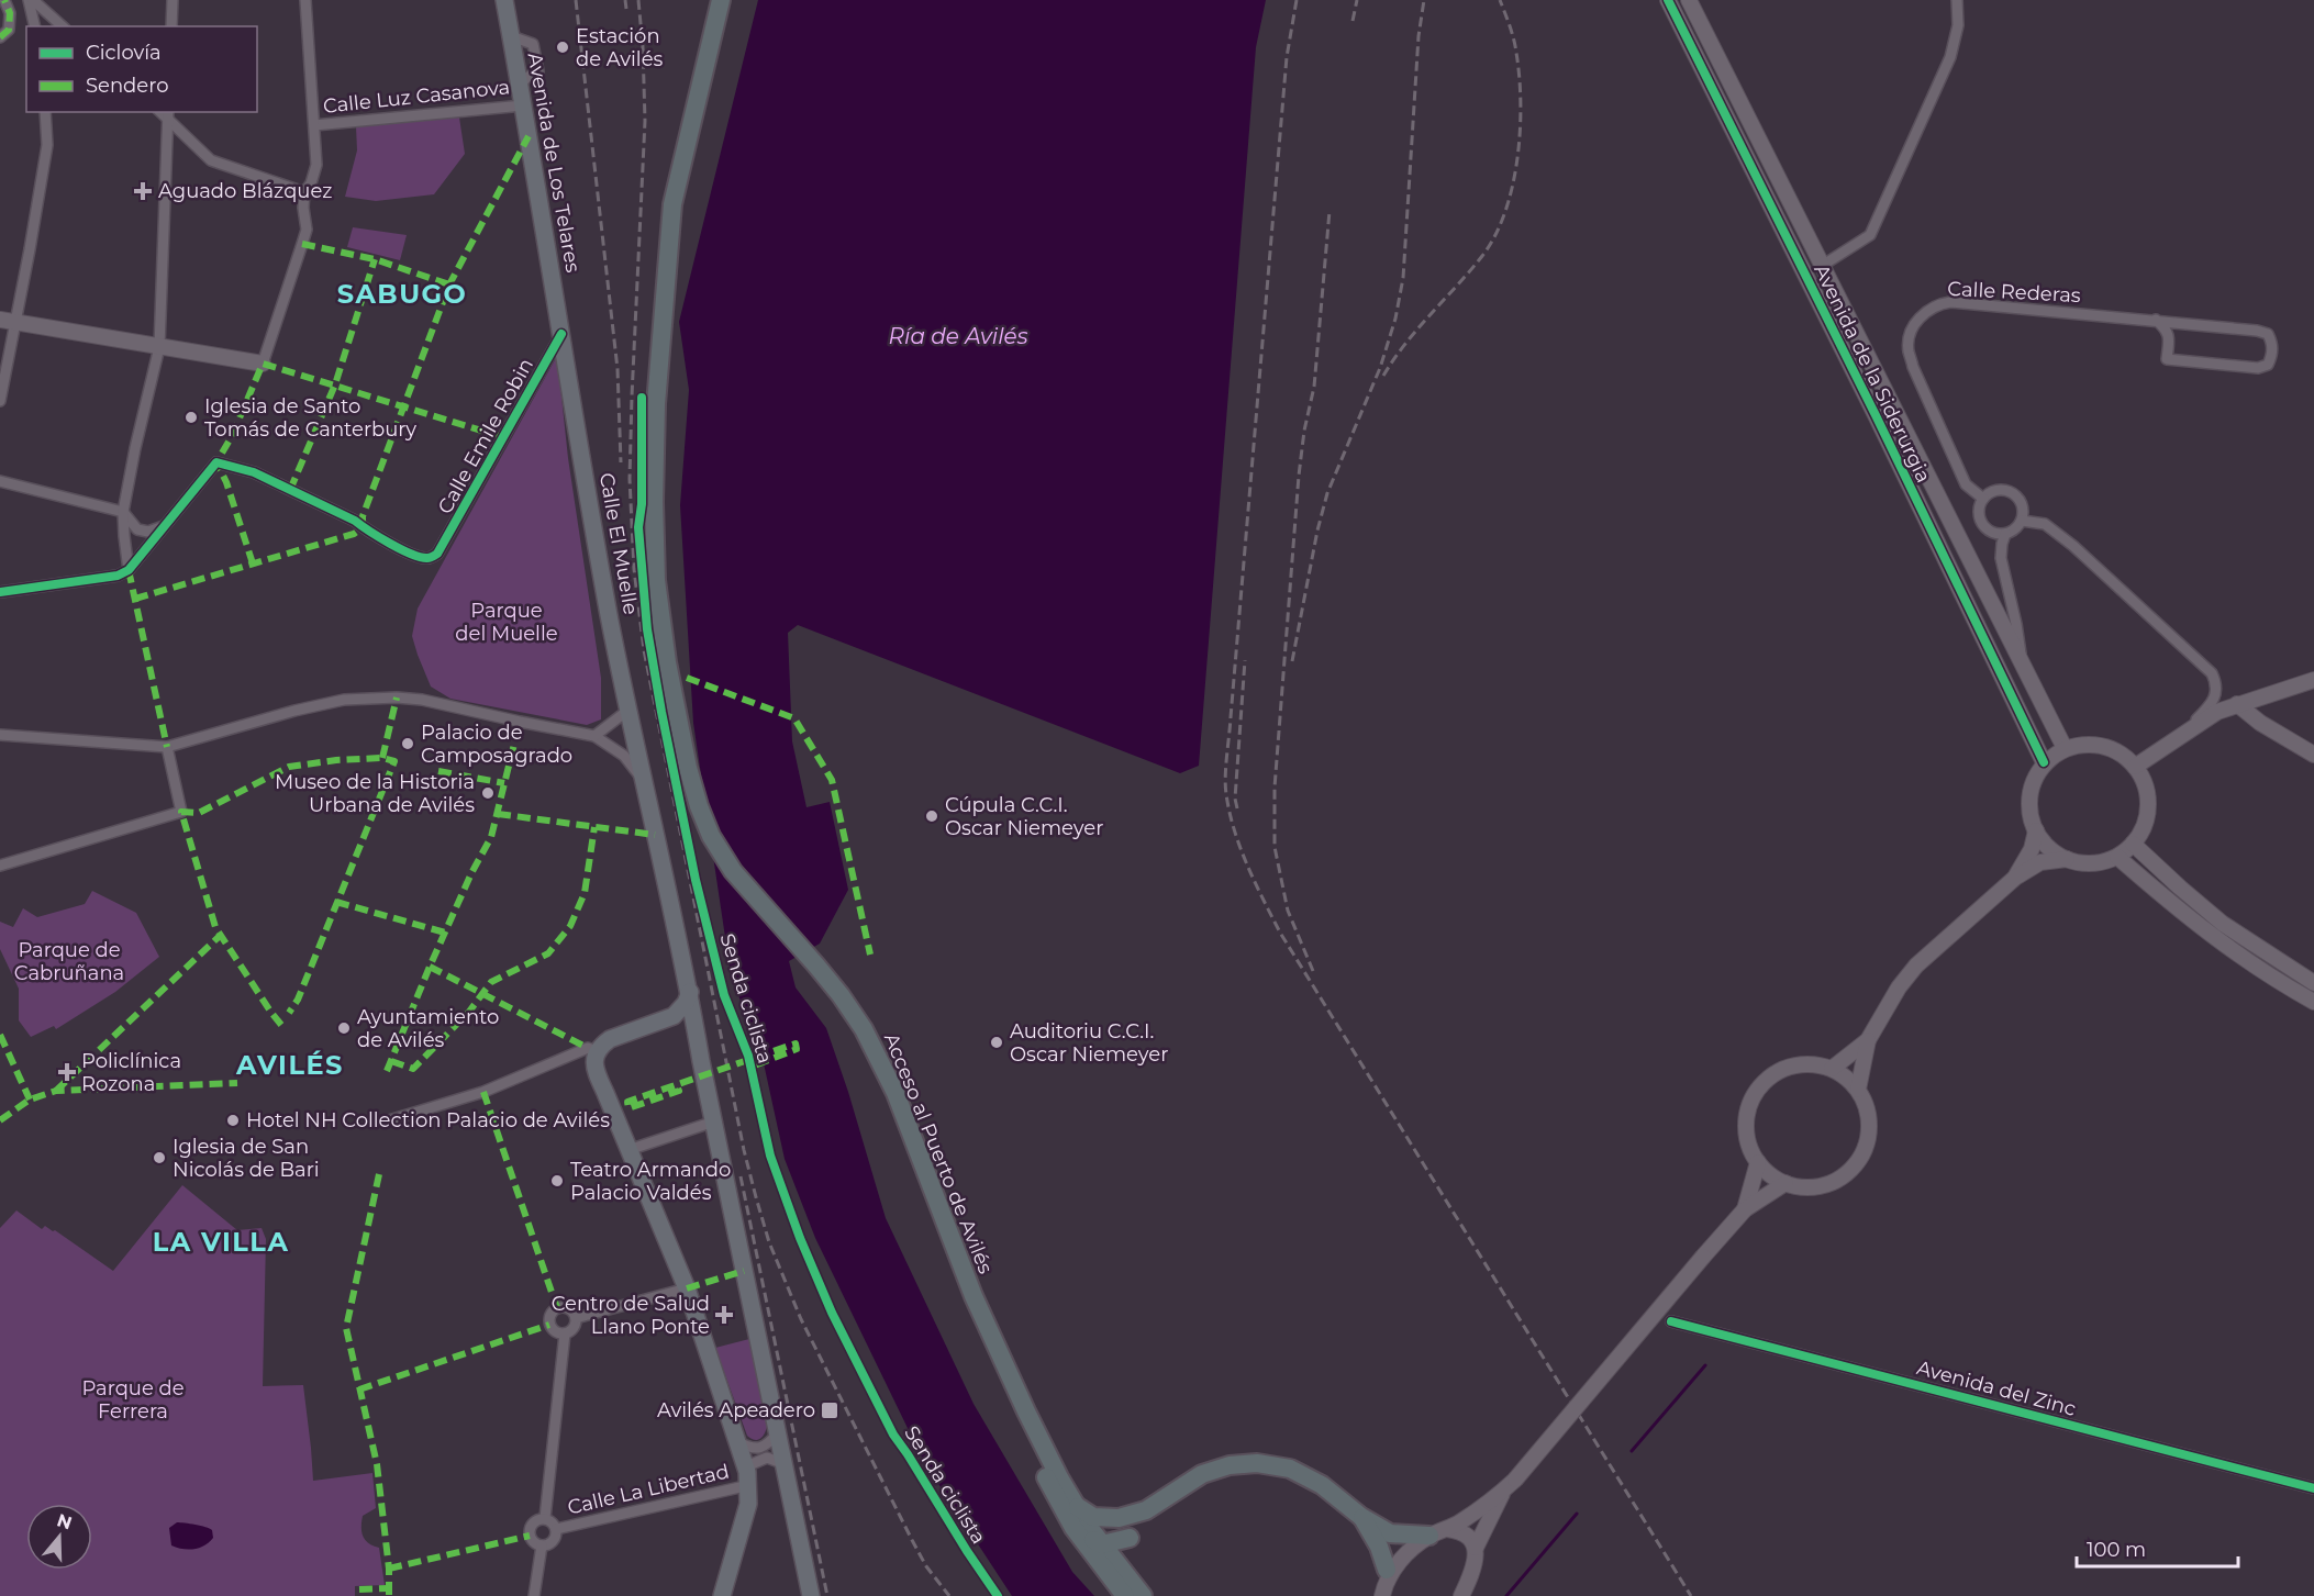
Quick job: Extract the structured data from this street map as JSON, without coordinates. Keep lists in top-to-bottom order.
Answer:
{
  "streets": {
    "highway": ["Acceso al Puerto de Avilés"],
    "main road": ["Avenida de Los Telares", "Avenida de la Siderurgia", "Calle El Muelle"],
    "street": [
      "Calle Luz Casanova",
      "Calle Rederas",
      "Calle Emile Robin",
      "Avenida del Zinc",
      "Calle La Libertad"
    ],
    "cycle path": ["Senda ciclista"]
  },
  "crossings": [
    ["Calle Luz Casanova", "Avenida de Los Telares"],
    ["Avenida de Los Telares", "Calle Emile Robin"],
    ["Avenida de Los Telares", "Calle El Muelle"],
    ["Calle Emile Robin", "Calle El Muelle"]
  ],
  "districts": ["SABUGO", "AVILÉS", "LA VILLA"],
  "water": ["Ría de Avilés"],
  "parks": ["Parque del Muelle", "Parque de Cabruñana", "Parque de Ferrera"],
  "places": {
    "other": [
      "Estación de Avilés",
      "Iglesia de Santo Tomás de Canterbury",
      "Palacio de Camposagrado",
      "Museo de la Historia Urbana de Avilés",
      "Cúpula C.C.I. Oscar Niemeyer",
      "Ayuntamiento de Avilés",
      "Auditoriu C.C.I. Oscar Niemeyer",
      "Hotel NH Collection Palacio de Avilés",
      "Iglesia de San Nicolás de Bari",
      "Teatro Armando Palacio Valdés"
    ],
    "health": ["Aguado Blázquez", "Policlínica Rozona", "Centro de Salud Llano Ponte"],
    "transit": ["Avilés Apeadero"]
  },
  "legend": ["Ciclovía", "Sendero"],
  "scale_bar": "100 m",
  "north": "top"
}
